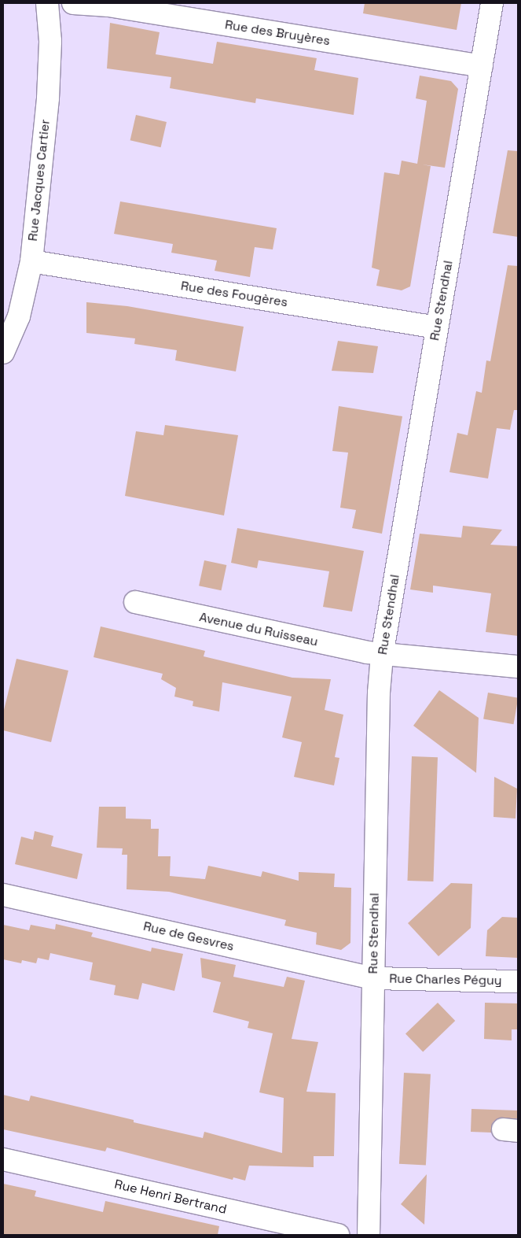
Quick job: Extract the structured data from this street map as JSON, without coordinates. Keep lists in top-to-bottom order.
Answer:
{
  "streets": {
    "street": [
      "Rue des Bruyères",
      "Rue Jacques Cartier",
      "Rue des Fougères",
      "Rue Stendhal",
      "Avenue du Ruisseau",
      "Rue de Gesvres",
      "Rue Charles Péguy",
      "Rue Henri Bertrand"
    ]
  },
  "crossings": [
    ["Rue des Bruyères", "Rue Stendhal"],
    ["Rue Jacques Cartier", "Rue des Fougères"],
    ["Rue des Fougères", "Rue Stendhal"],
    ["Rue Stendhal", "Avenue du Ruisseau"],
    ["Rue Stendhal", "Rue de Gesvres"],
    ["Rue Stendhal", "Rue Charles Péguy"],
    ["Rue de Gesvres", "Rue Charles Péguy"]
  ]
}
